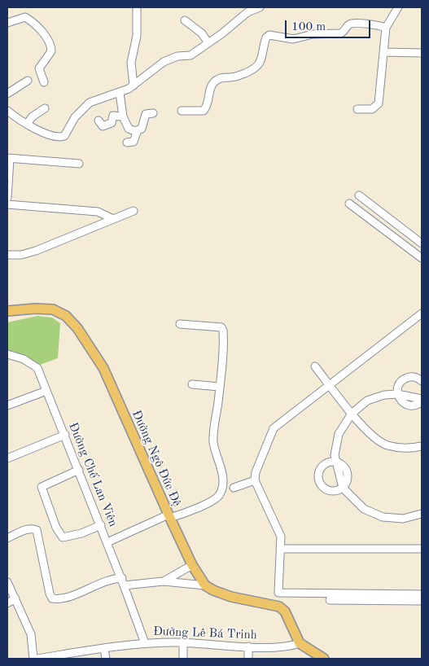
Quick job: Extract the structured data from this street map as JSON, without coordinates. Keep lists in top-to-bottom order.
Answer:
{
  "streets": {
    "main road": ["Đường Ngô Đức Đệ"],
    "street": ["Đường Chế Lan Viên", "Đường Lê Bá Trinh"]
  },
  "crossings": [
    ["Đường Chế Lan Viên", "Đường Lê Bá Trinh"]
  ],
  "scale_bar": "100 m"
}
